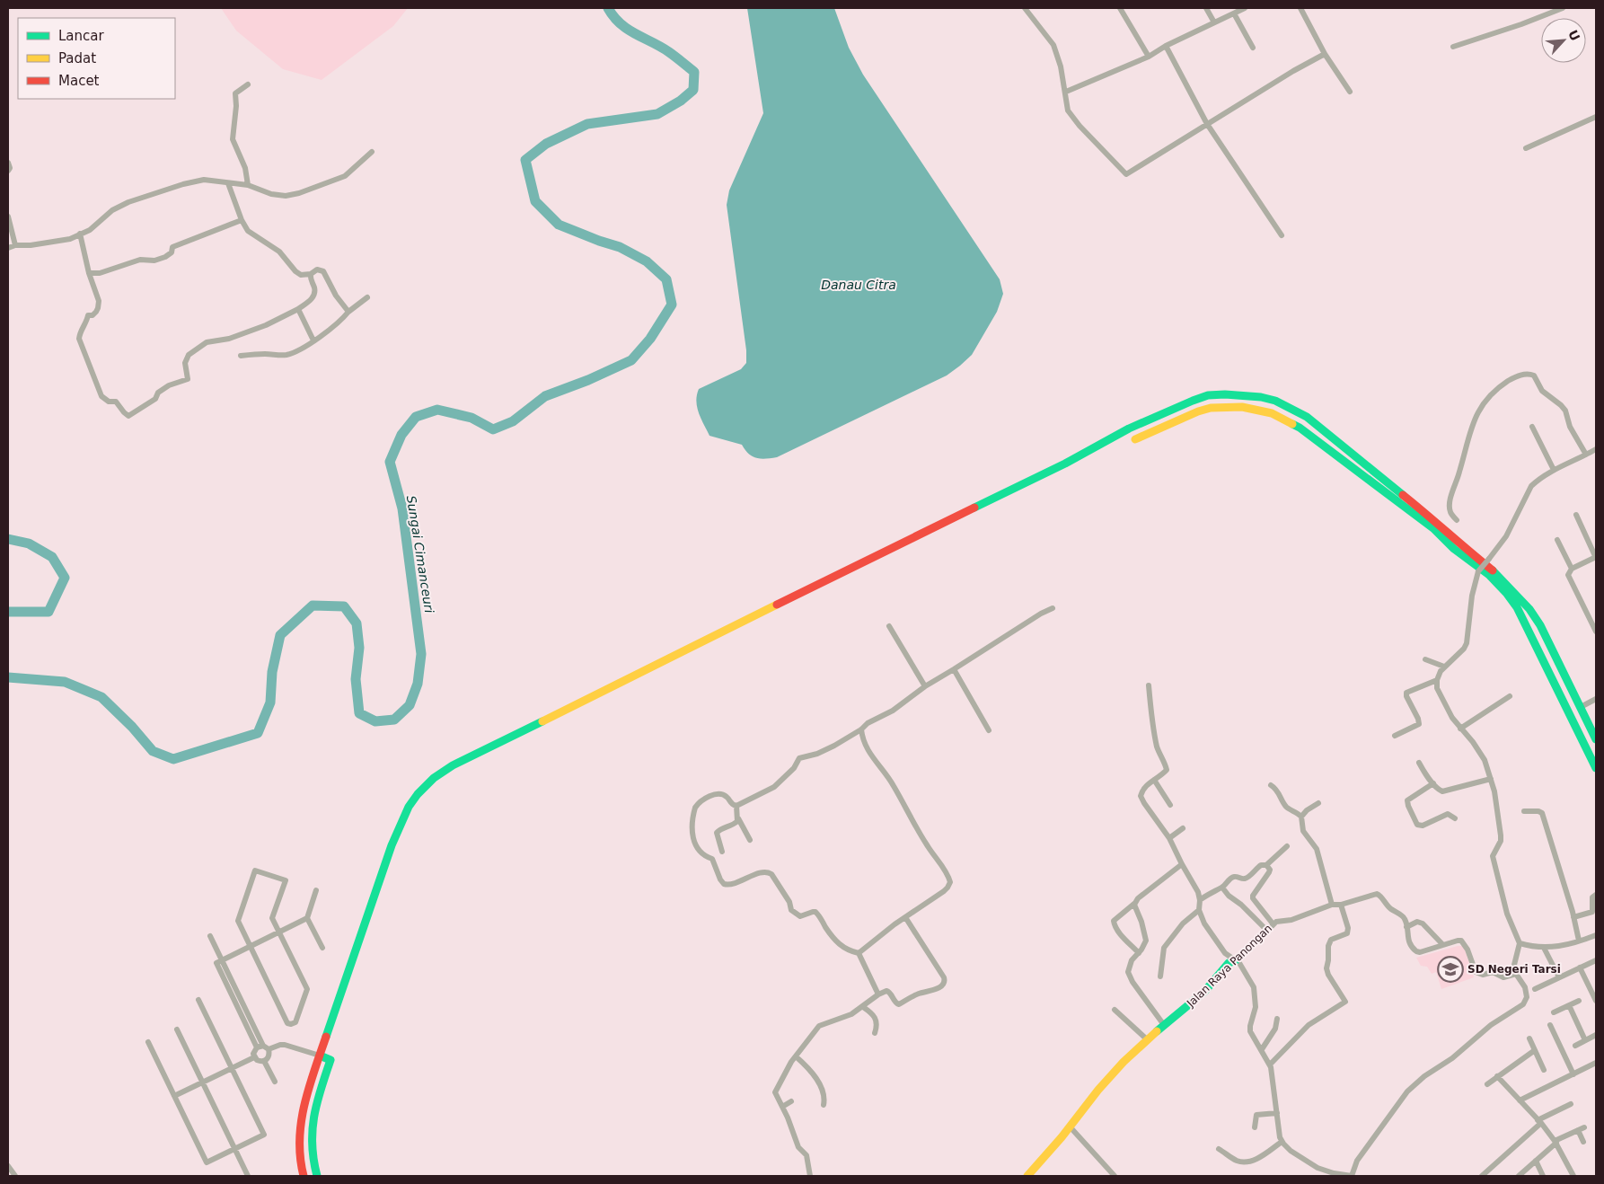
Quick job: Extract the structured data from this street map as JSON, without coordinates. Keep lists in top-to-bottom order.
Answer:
{
  "streets": {
    "street": ["Jalan Raya Panongan"]
  },
  "water": ["Danau Citra", "Sungai Cimanceuri"],
  "places": {
    "school or university": ["SD Negeri Tarsi"]
  },
  "legend": ["Lancar", "Padat", "Macet"],
  "north": "top right"
}
